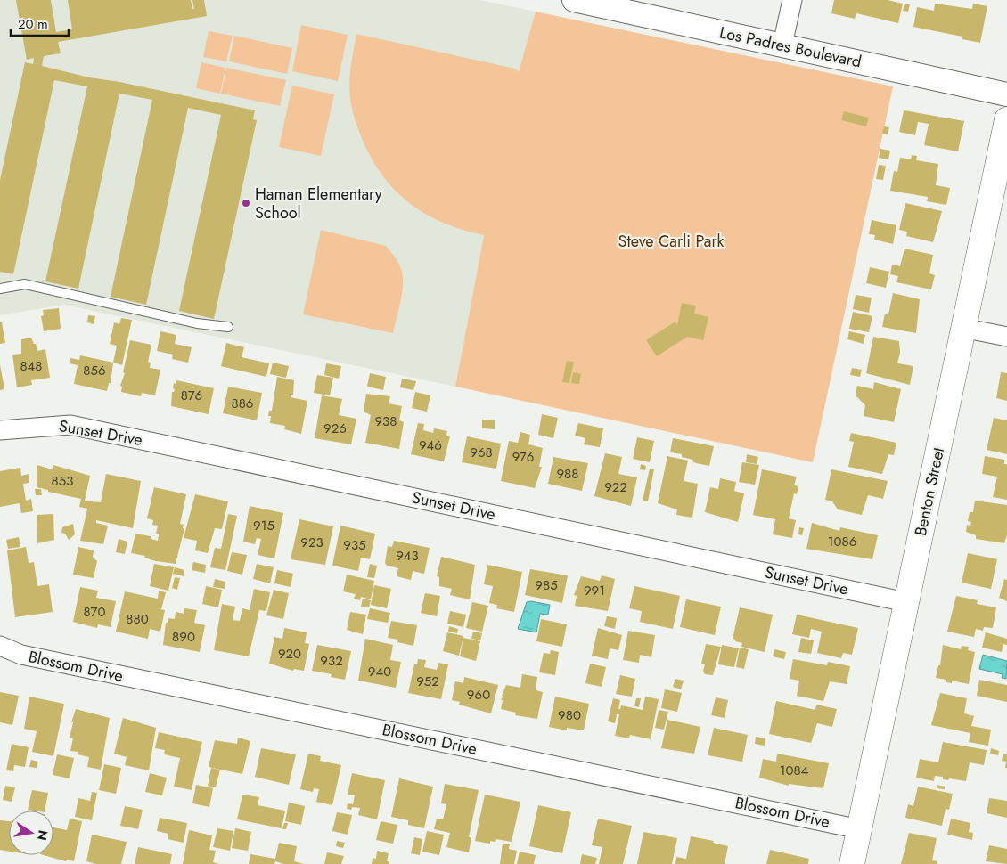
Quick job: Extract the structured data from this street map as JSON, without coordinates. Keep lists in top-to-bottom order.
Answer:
{
  "streets": {
    "main road": ["Benton Street"],
    "street": ["Los Padres Boulevard", "Sunset Drive", "Blossom Drive"]
  },
  "crossings": [
    ["Sunset Drive", "Benton Street"],
    ["Benton Street", "Blossom Drive"]
  ],
  "parks": ["Steve Carli Park"],
  "places": ["Haman Elementary School"],
  "house_numbers": [
    "848",
    "856",
    "876",
    "886",
    "938",
    "926",
    "946",
    "968",
    "976",
    "988",
    "853",
    "922",
    "915",
    "1086",
    "923",
    "935",
    "943",
    "985",
    "991",
    "870",
    "880",
    "890",
    "920",
    "932",
    "940",
    "952",
    "960",
    "980",
    "1084"
  ],
  "scale_bar": "20 m",
  "north": "right"
}
